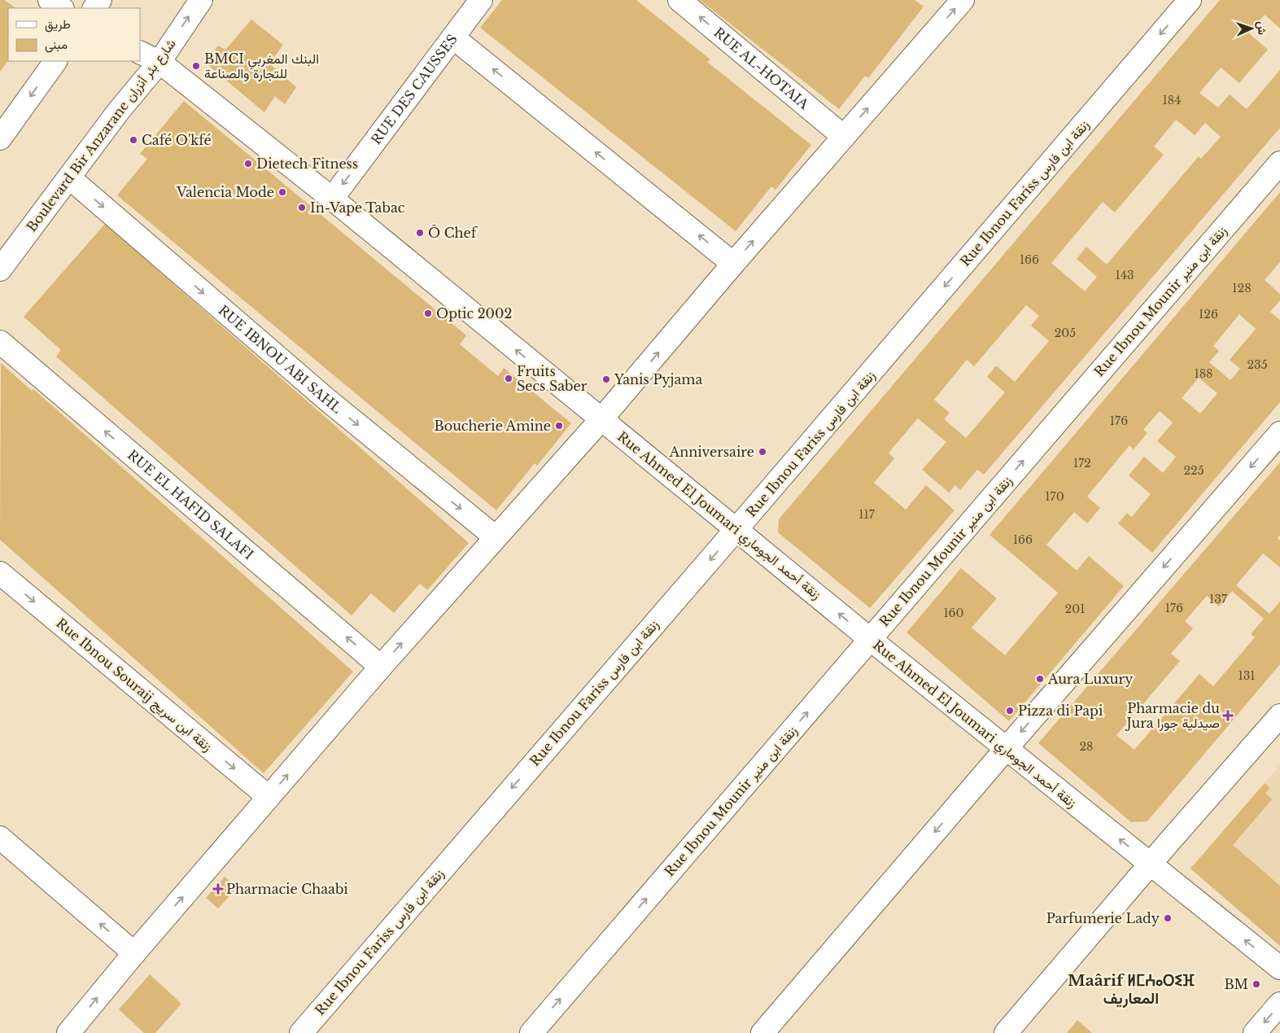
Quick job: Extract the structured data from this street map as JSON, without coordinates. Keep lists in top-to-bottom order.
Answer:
{
  "streets": {
    "street": [
      "RUE AL-HOTAIA",
      "RUE DES CAUSSES",
      "Boulevard Bir Anzarane شارع بئر أنزران",
      "Rue Ibnou Fariss زنقة ابن فارس",
      "Rue Ibnou Mounir زنقة ابن منير",
      "RUE IBNOU ABI SAHL",
      "RUE EL HAFID SALAFI",
      "Rue Ahmed El Joumari زنقة أحمد الجوماري",
      "Rue Ibnou Souraij زنقة ابن سريج"
    ]
  },
  "crossings": [
    ["RUE DES CAUSSES", "Rue Ahmed El Joumari زنقة أحمد الجوماري"],
    ["Boulevard Bir Anzarane شارع بئر أنزران", "RUE IBNOU ABI SAHL"],
    ["Boulevard Bir Anzarane شارع بئر أنزران", "Rue Ahmed El Joumari زنقة أحمد الجوماري"],
    ["Rue Ibnou Fariss زنقة ابن فارس", "Rue Ahmed El Joumari زنقة أحمد الجوماري"],
    ["Rue Ibnou Mounir زنقة ابن منير", "Rue Ahmed El Joumari زنقة أحمد الجوماري"]
  ],
  "one_way": [
    "RUE DES CAUSSES",
    "RUE IBNOU ABI SAHL",
    "RUE EL HAFID SALAFI",
    "Rue Ahmed El Joumari زنقة أحمد الجوماري",
    "Rue Ibnou Souraij زنقة ابن سريج"
  ],
  "districts": ["Maârif ⵍⵎⵄⴰⵔⵉⴼ المعاريف"],
  "places": {
    "other": [
      "BMCI البنك المغربي للتجارة والصناعة",
      "Café O'kfé",
      "Dietech Fitness",
      "Valencia Mode",
      "In-Vape Tabac",
      "Ô Chef",
      "Optic 2002",
      "Fruits Secs Saber",
      "Yanis Pyjama",
      "Boucherie Amine",
      "Anniversaire",
      "Aura Luxury",
      "Pizza di Papi",
      "Parfumerie Lady",
      "BM"
    ],
    "health": ["Pharmacie du Jura صيدلية جورا", "Pharmacie Chaabi"]
  },
  "house_numbers": [
    "184",
    "166",
    "143",
    "128",
    "126",
    "205",
    "235",
    "188",
    "176",
    "172",
    "225",
    "170",
    "117",
    "166",
    "137",
    "176",
    "201",
    "160",
    "131",
    "28"
  ],
  "legend": ["طريق", "مبنى"],
  "north": "right"
}
